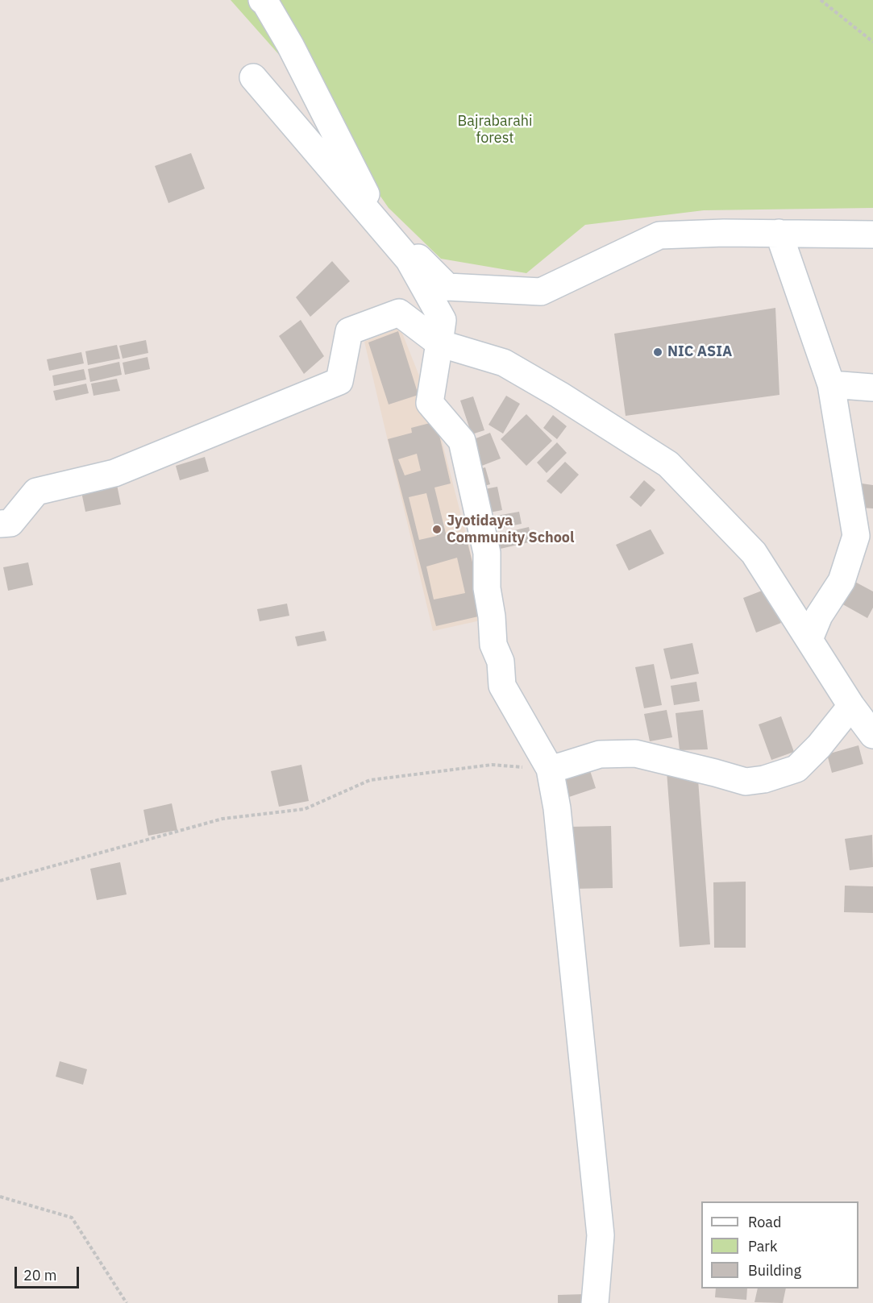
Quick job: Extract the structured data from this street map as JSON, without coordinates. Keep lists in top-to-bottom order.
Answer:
{
  "parks": ["Bajrabarahi forest"],
  "places": ["NIC ASIA", "Jyotidaya Community School"],
  "legend": ["Road", "Park", "Building"],
  "scale_bar": "20 m"
}
